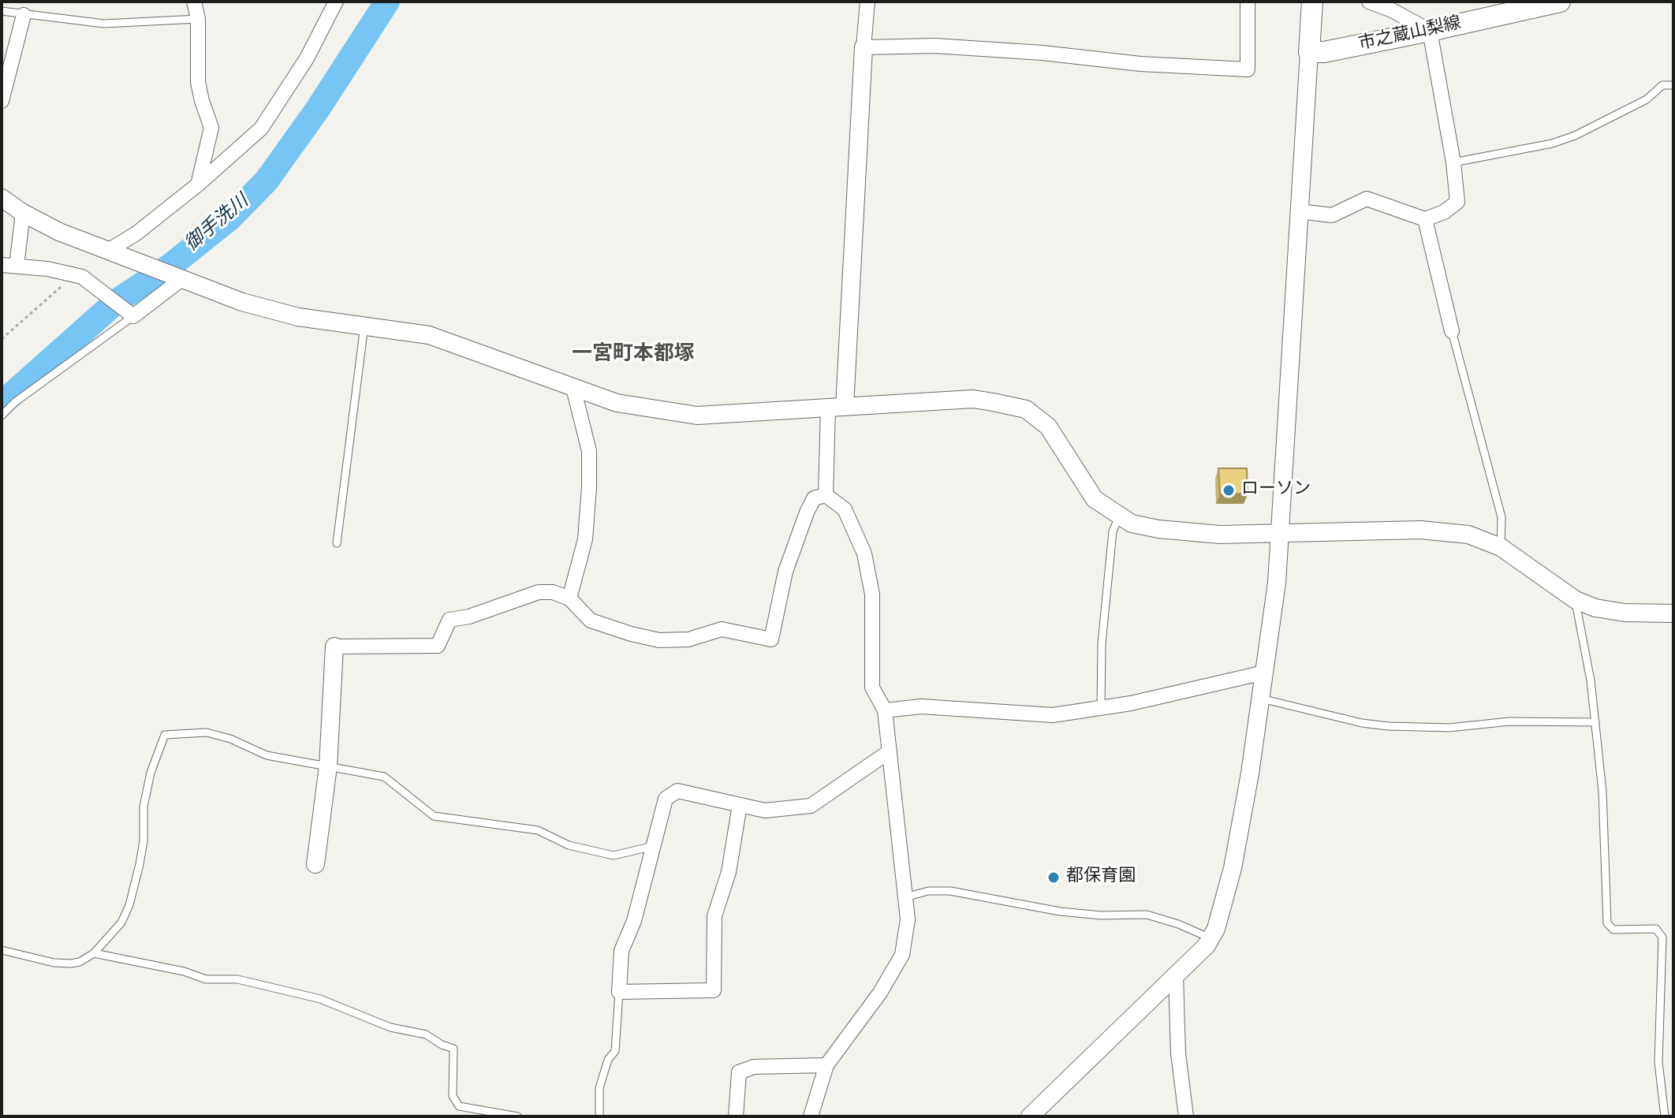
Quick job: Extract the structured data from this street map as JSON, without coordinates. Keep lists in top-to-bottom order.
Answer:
{
  "streets": {
    "main road": ["市之蔵山梨線"]
  },
  "districts": ["一宮町本都塚"],
  "water": ["御手洗川"],
  "places": ["ローソン", "都保育園"]
}
